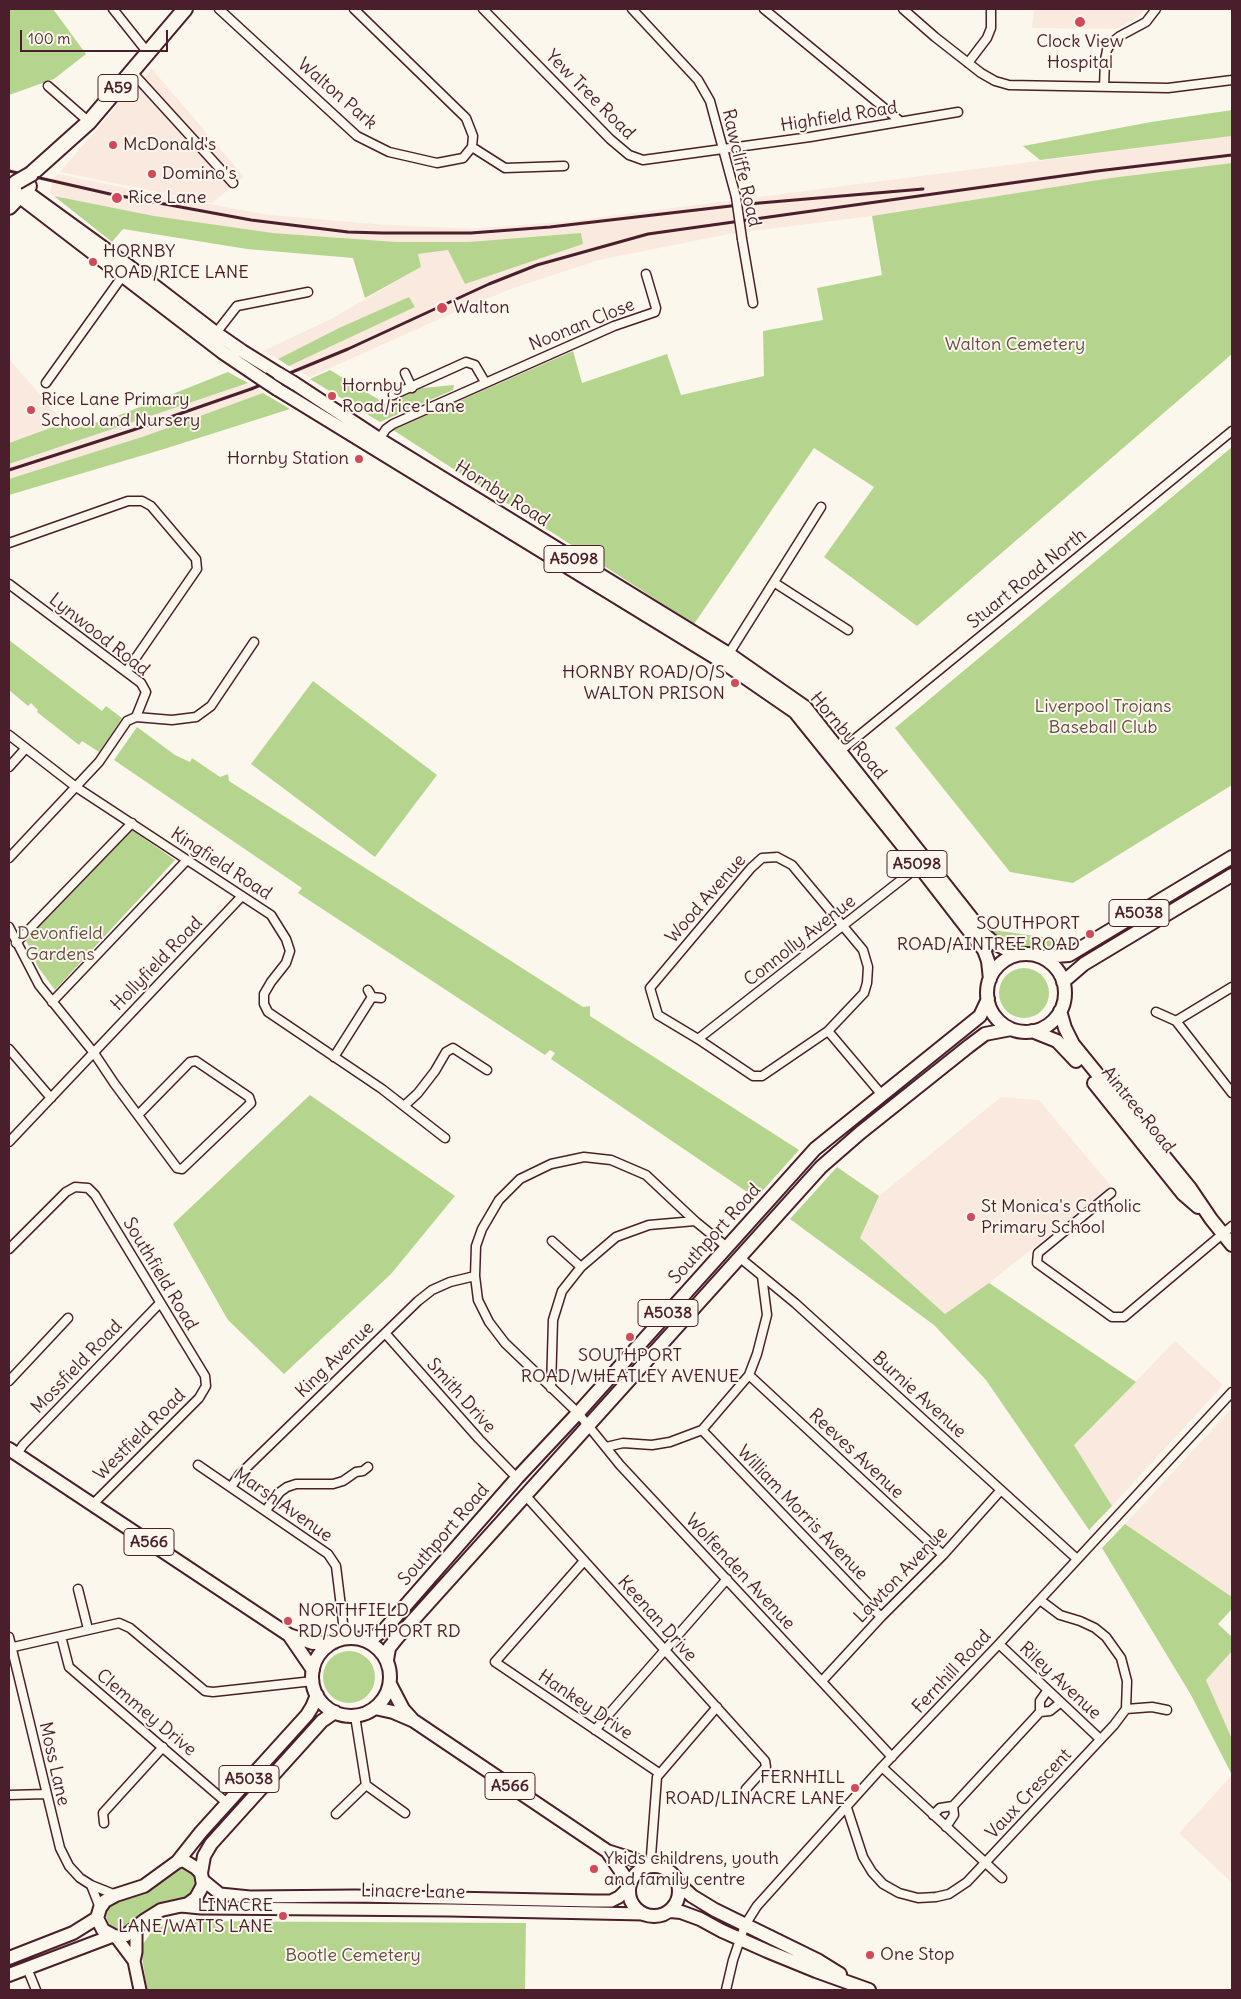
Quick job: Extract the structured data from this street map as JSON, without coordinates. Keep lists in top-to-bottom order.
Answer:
{
  "streets": {
    "highway": ["A59"],
    "main road": [
      "Hornby Road",
      "A5098",
      "A5038",
      "Aintree Road",
      "Southport Road",
      "A566"
    ],
    "street": [
      "Walton Park",
      "Yew Tree Road",
      "Highfield Road",
      "Rawcliffe Road",
      "Noonan Close",
      "Stuart Road North",
      "Lynwood Road",
      "Kingfield Road",
      "Wood Avenue",
      "Connolly Avenue",
      "Hollyfield Road",
      "Southfield Road",
      "King Avenue",
      "Mossfield Road",
      "Burnie Avenue",
      "Smith Drive",
      "Westfield Road",
      "Reeves Avenue",
      "Marsh Avenue",
      "William Morris Avenue",
      "Wolfenden Avenue",
      "Lawton Avenue",
      "Keenan Drive",
      "Fernhill Road",
      "Riley Avenue",
      "Hankey Drive",
      "Clemmey Drive",
      "Moss Lane",
      "Vaux Crescent",
      "Linacre Lane"
    ]
  },
  "crossings": [
    ["A59", "Hornby Road"],
    ["Yew Tree Road", "Highfield Road"],
    ["Yew Tree Road", "Rawcliffe Road"],
    ["Highfield Road", "Rawcliffe Road"],
    ["Noonan Close", "Hornby Road"],
    ["Hornby Road", "A5098"],
    ["Hornby Road", "Stuart Road North"],
    ["Hornby Road", "A5038"],
    ["Hornby Road", "Connolly Avenue"],
    ["Hornby Road", "Aintree Road"],
    ["Hornby Road", "Southport Road"],
    ["A5098", "A5038"],
    ["A5098", "Connolly Avenue"],
    ["A5098", "Aintree Road"],
    ["A5098", "Southport Road"],
    ["Kingfield Road", "Hollyfield Road"],
    ["Wood Avenue", "Connolly Avenue"],
    ["A5038", "Aintree Road"],
    ["A5038", "Southport Road"],
    ["A5038", "Marsh Avenue"],
    ["A5038", "A566"],
    ["A5038", "Clemmey Drive"],
    ["A5038", "Moss Lane"],
    ["A5038", "Linacre Lane"],
    ["Aintree Road", "Southport Road"],
    ["Southport Road", "Burnie Avenue"],
    ["Southport Road", "Smith Drive"],
    ["Southport Road", "Marsh Avenue"],
    ["Southport Road", "A566"],
    ["Southport Road", "Wolfenden Avenue"],
    ["Southport Road", "Keenan Drive"],
    ["Southfield Road", "Mossfield Road"],
    ["Southfield Road", "Westfield Road"],
    ["King Avenue", "Smith Drive"],
    ["King Avenue", "Marsh Avenue"],
    ["King Avenue", "Wolfenden Avenue"],
    ["Mossfield Road", "A566"],
    ["Burnie Avenue", "Lawton Avenue"],
    ["Burnie Avenue", "Fernhill Road"],
    ["Westfield Road", "A566"],
    ["Reeves Avenue", "Lawton Avenue"],
    ["Marsh Avenue", "A566"],
    ["William Morris Avenue", "Lawton Avenue"],
    ["A566", "Linacre Lane"],
    ["Wolfenden Avenue", "Lawton Avenue"],
    ["Wolfenden Avenue", "Fernhill Road"],
    ["Keenan Drive", "Hankey Drive"],
    ["Fernhill Road", "Riley Avenue"],
    ["Fernhill Road", "Vaux Crescent"],
    ["Riley Avenue", "Vaux Crescent"]
  ],
  "parks": [
    "Walton Cemetery",
    "Liverpool Trojans Baseball Club",
    "Devonfield Gardens",
    "Bootle Cemetery"
  ],
  "places": [
    "Clock View Hospital",
    "McDonald's",
    "Domino's",
    "Rice Lane",
    "HORNBY ROAD/RICE LANE",
    "Walton",
    "Hornby Road/rice Lane",
    "Rice Lane Primary School and Nursery",
    "Hornby Station",
    "HORNBY ROAD/O/S WALTON PRISON",
    "SOUTHPORT ROAD/AINTREE ROAD",
    "St Monica's Catholic Primary School",
    "SOUTHPORT ROAD/WHEATLEY AVENUE",
    "NORTHFIELD RD/SOUTHPORT RD",
    "FERNHILL ROAD/LINACRE LANE",
    "Ykids childrens, youth and family centre",
    "LINACRE LANE/WATTS LANE",
    "One Stop"
  ],
  "scale_bar": "100 m"
}
